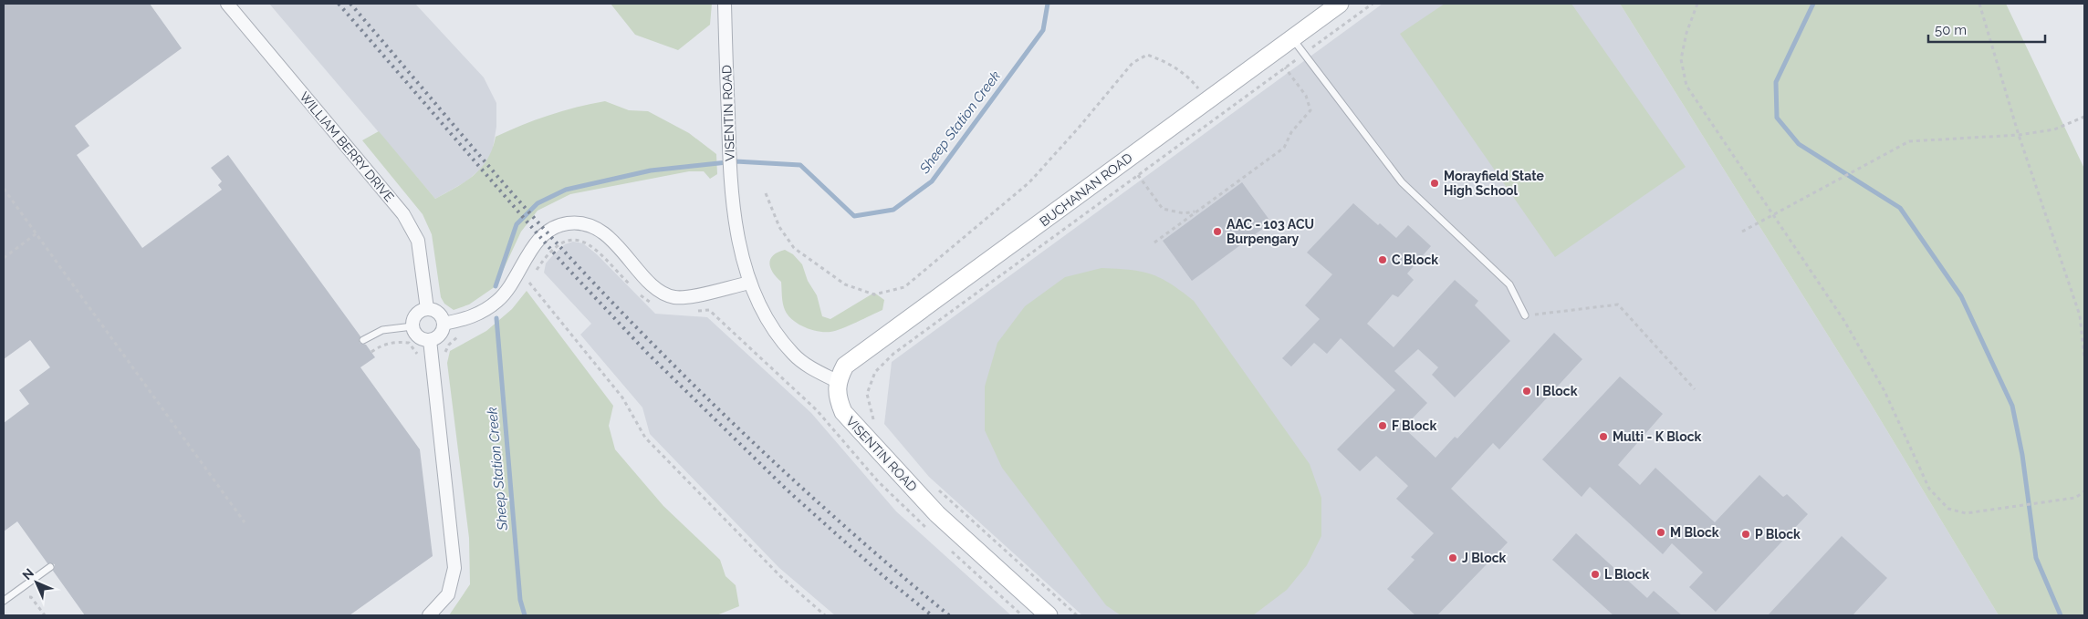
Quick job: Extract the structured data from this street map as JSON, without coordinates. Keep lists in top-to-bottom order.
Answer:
{
  "streets": {
    "main road": ["VISENTIN ROAD", "BUCHANAN ROAD"],
    "street": ["WILLIAM BERRY DRIVE"]
  },
  "crossings": [
    ["VISENTIN ROAD", "BUCHANAN ROAD"]
  ],
  "water": ["Sheep Station Creek"],
  "places": [
    "Morayfield State High School",
    "AAC - 103 ACU Burpengary",
    "C Block",
    "I Block",
    "F Block",
    "Multi - K Block",
    "M Block",
    "P Block",
    "J Block",
    "L Block"
  ],
  "scale_bar": "50 m",
  "north": "top left"
}
